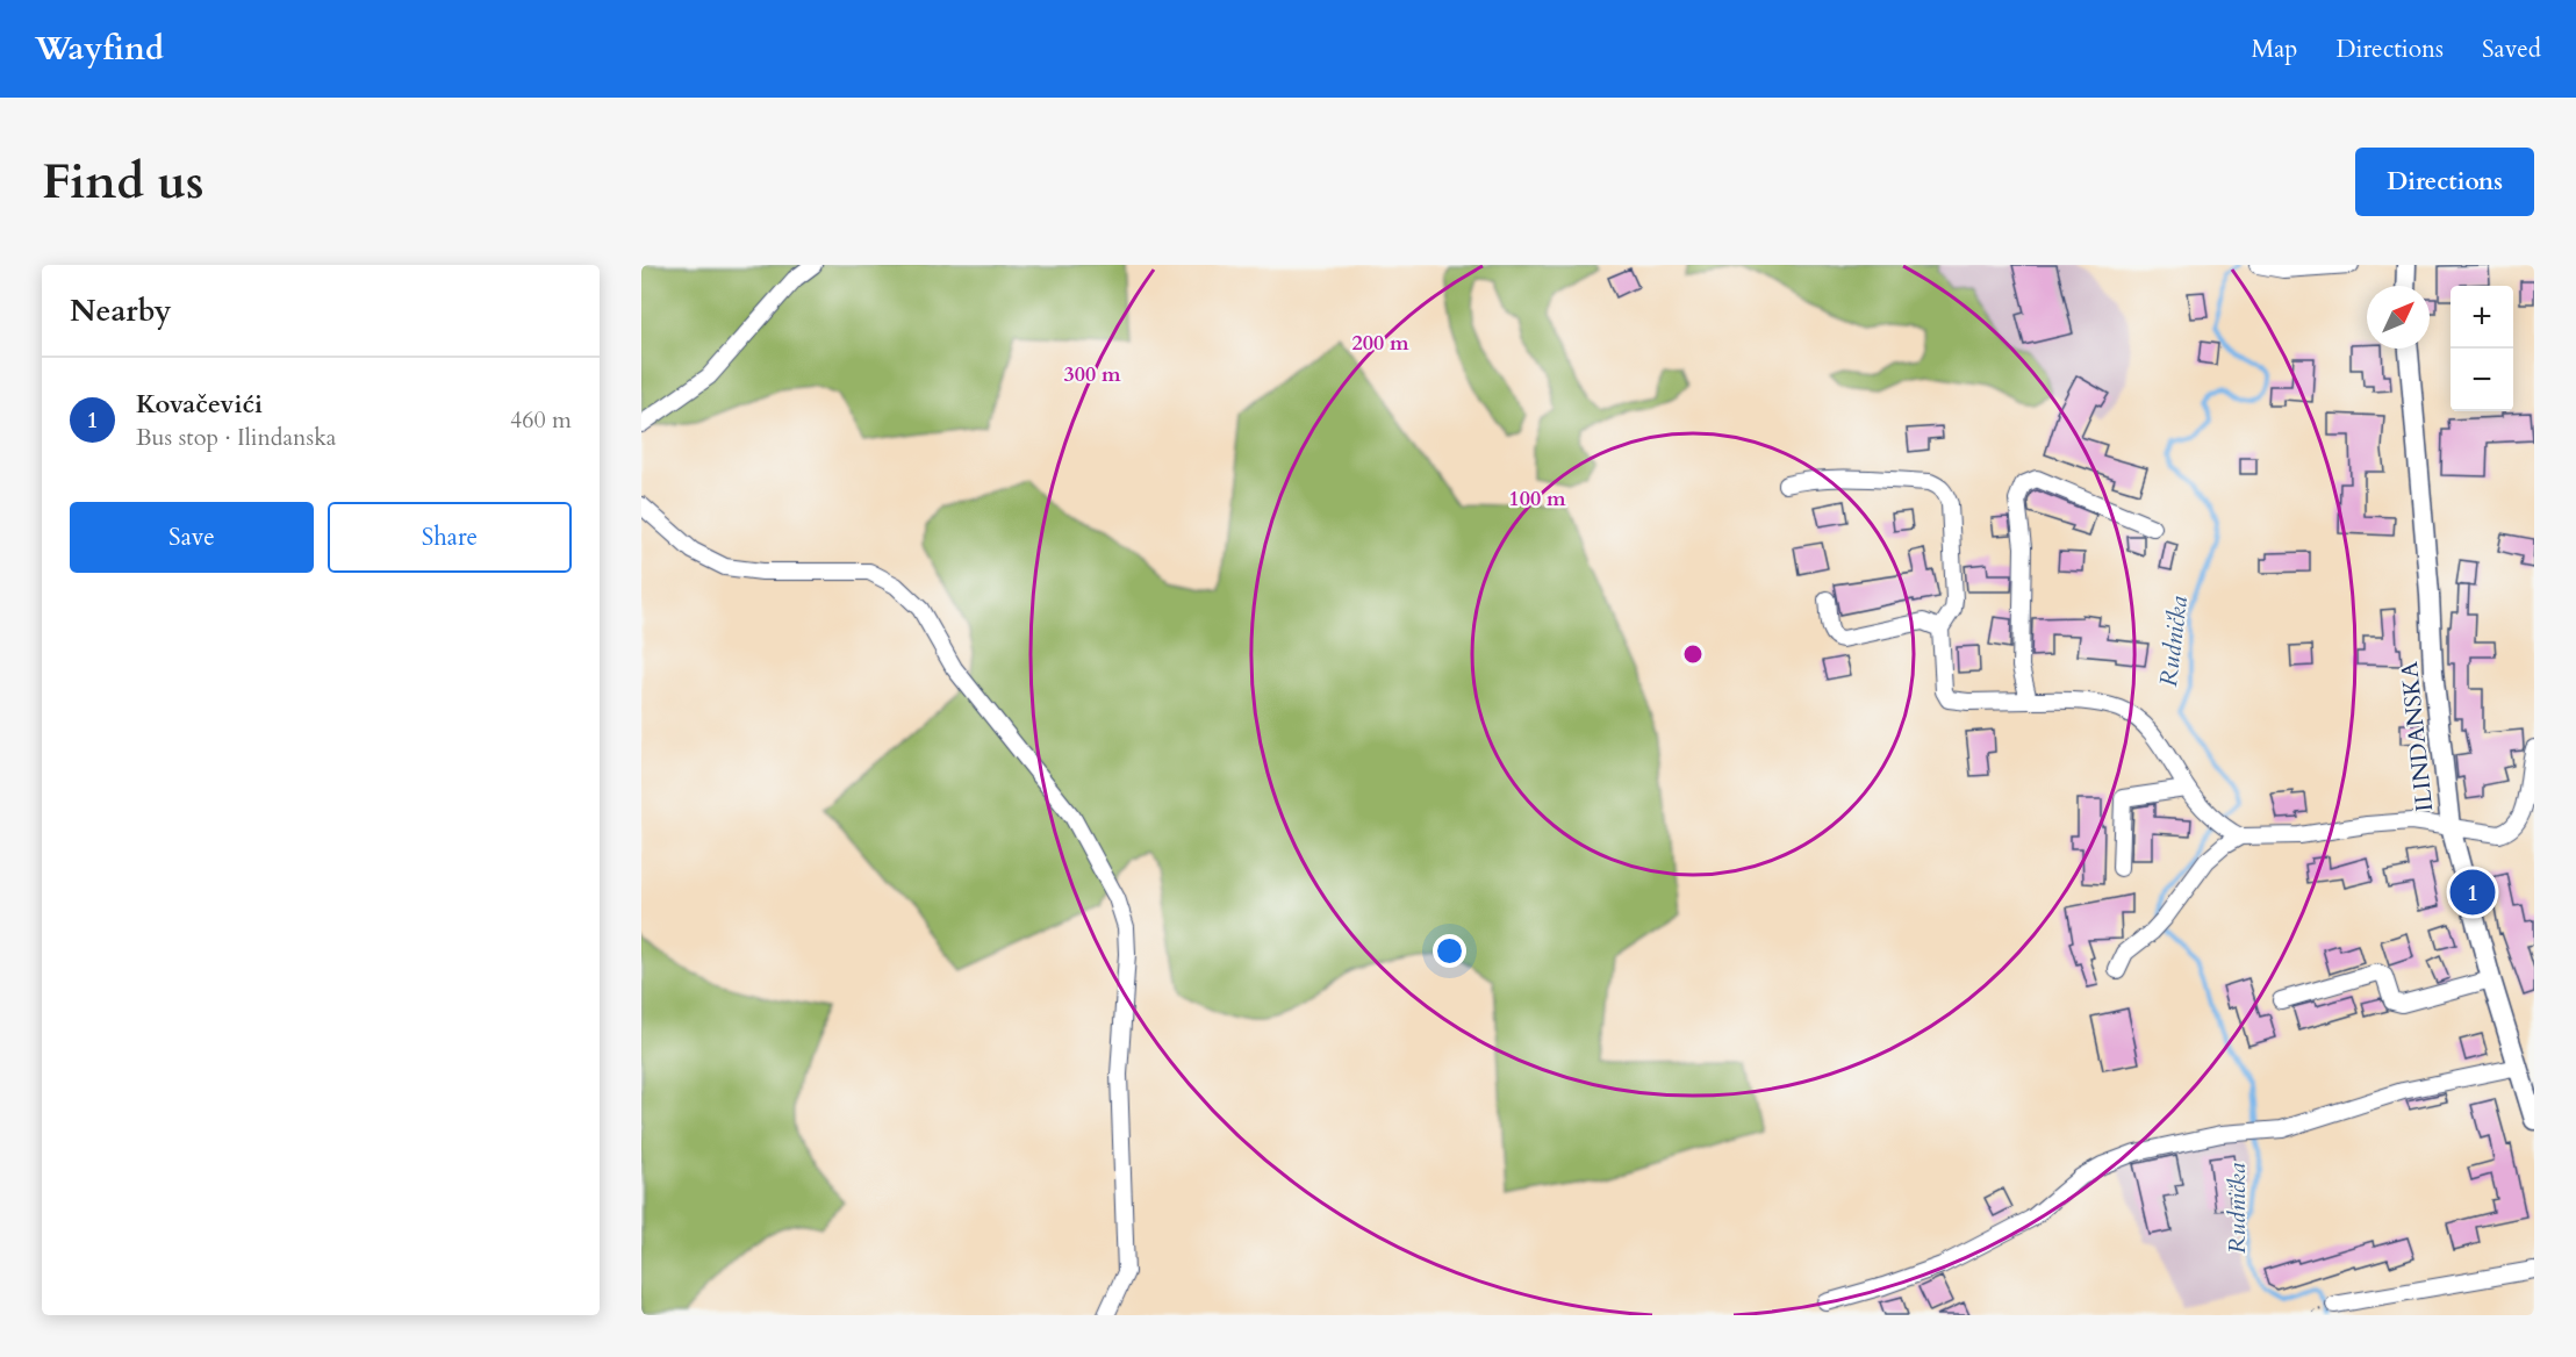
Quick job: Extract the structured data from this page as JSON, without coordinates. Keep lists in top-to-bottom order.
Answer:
{
  "streets": {
    "street": ["ILINDANSKA"]
  },
  "water": ["Rudnička"],
  "north": "top right",
  "page": {
    "header": "Wayfind",
    "nav": ["Map", "Directions", "Saved"],
    "buttons": [
      "Directions",
      ["Save", "Share"]
    ],
    "title": "Find us",
    "heading": "Nearby",
    "map_buttons": ["+", "−"],
    "list": [
      {
        "mark": "1",
        "name": "Kovačevići",
        "note": "Bus stop · Ilindanska",
        "value": "460 m"
      }
    ],
    "pins": "1"
  },
  "rings": ["200 m", "300 m", "100 m"]
}
